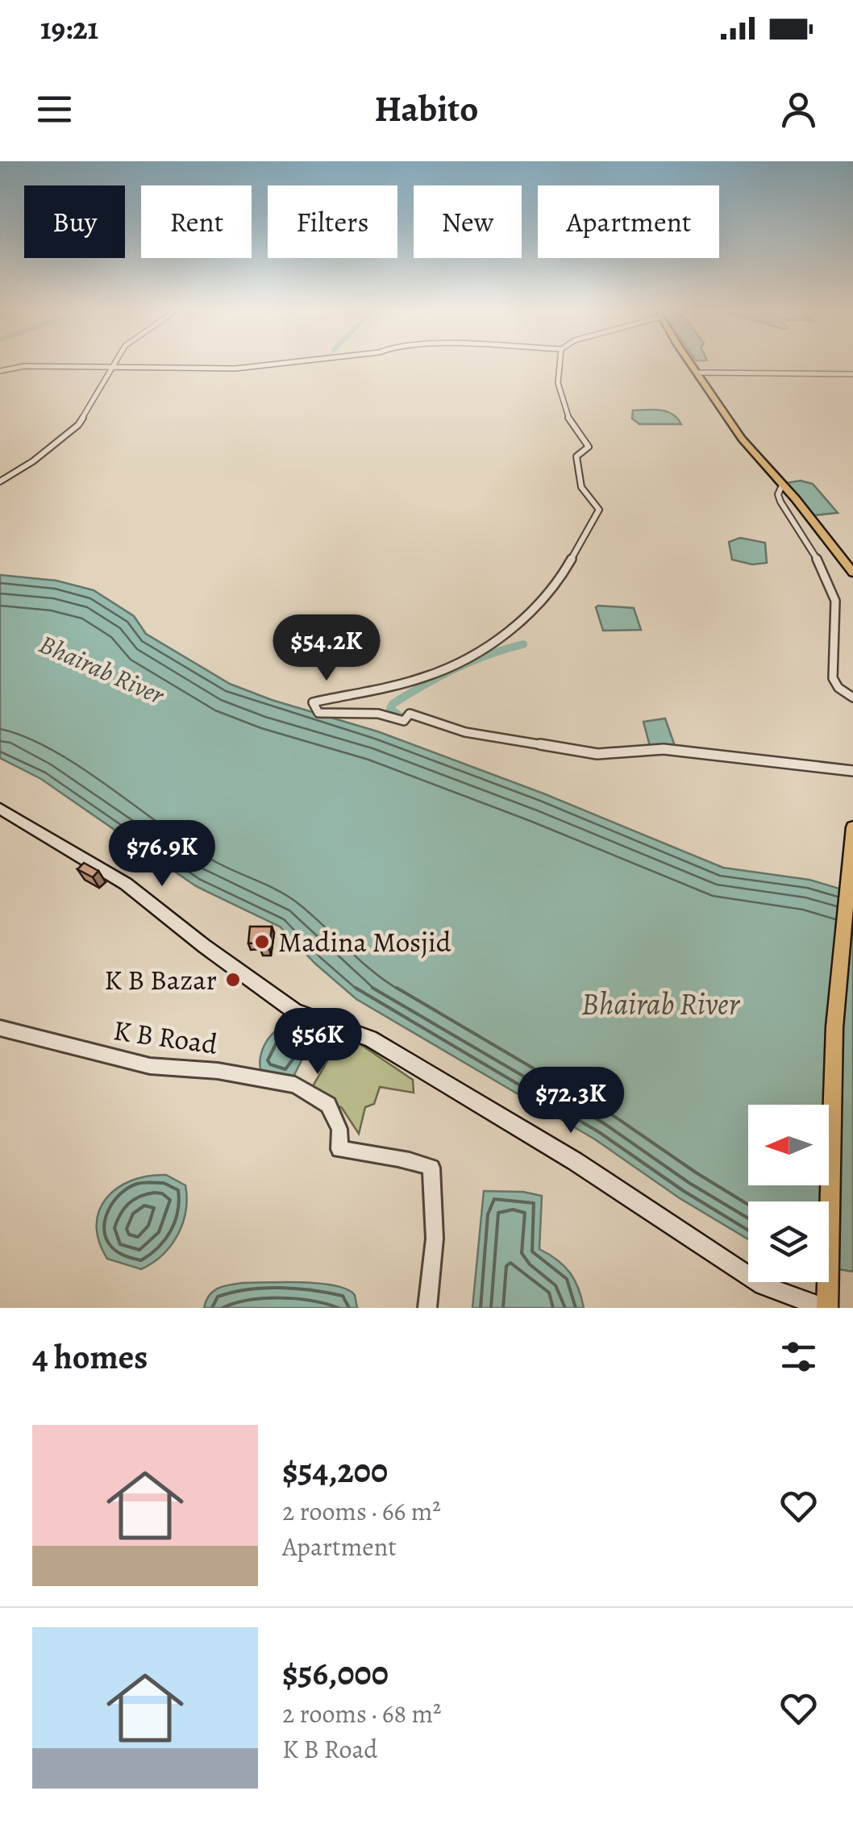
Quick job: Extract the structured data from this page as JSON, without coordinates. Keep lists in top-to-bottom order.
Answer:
{
  "streets": {
    "street": ["K B Road"]
  },
  "water": ["Bhairab River"],
  "places": ["Madina Mosjid", "K B Bazar"],
  "north": "left",
  "page": {
    "status": "19:21",
    "header": "Habito",
    "chip": [
      "Buy",
      "Rent",
      "Filters",
      "New",
      "Apartment"
    ],
    "price": [
      "$54.2K",
      "$76.9K",
      "$56K",
      "$72.3K"
    ],
    "heading": "4 homes",
    "list": [
      {
        "name": "$54,200",
        "note": "2 rooms · 66 m² · Apartment"
      },
      {
        "name": "$56,000",
        "note": "2 rooms · 68 m² · K B Road"
      }
    ]
  }
}
